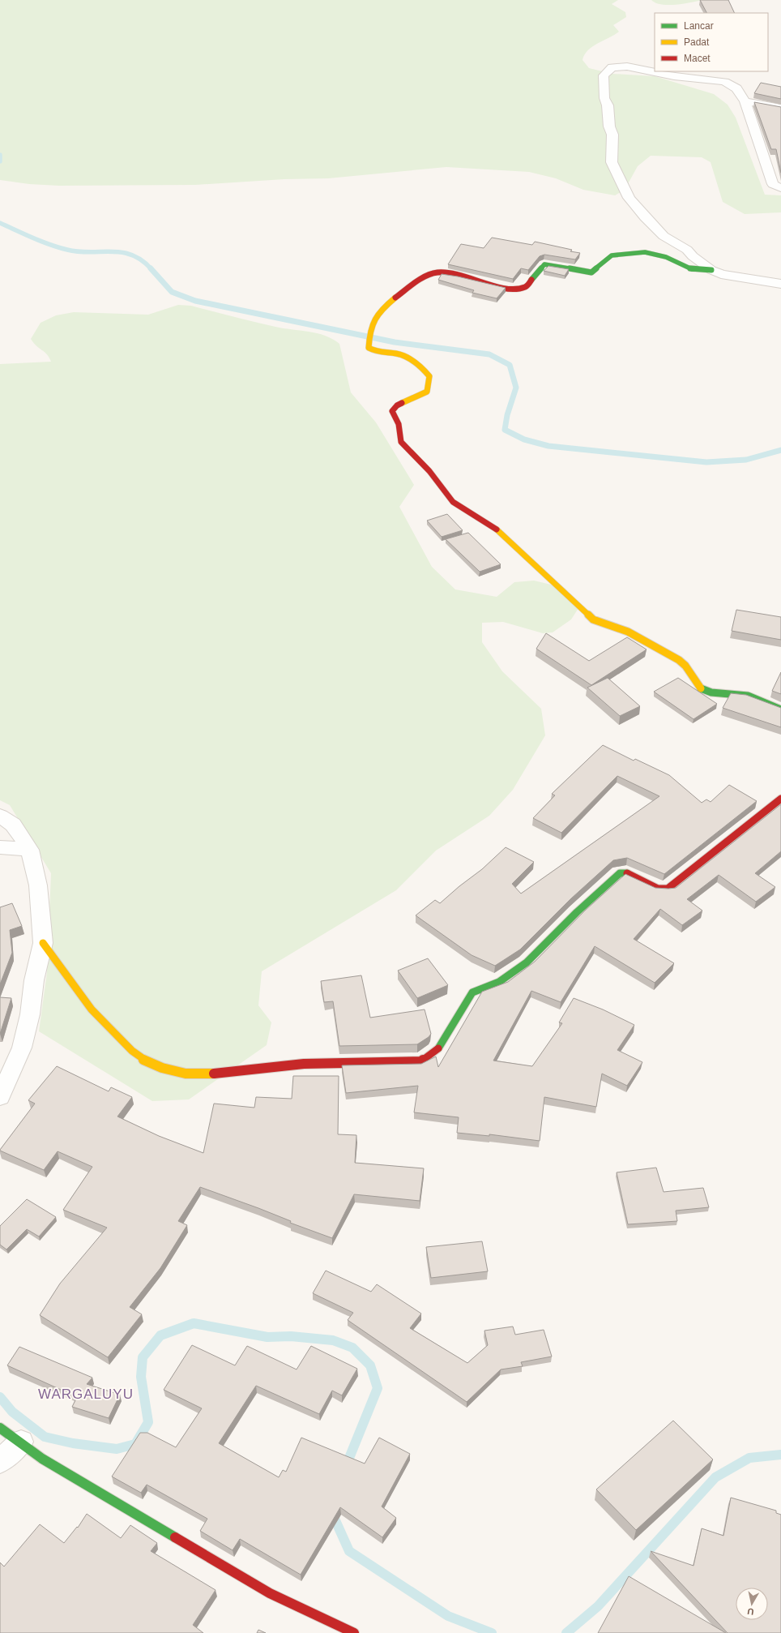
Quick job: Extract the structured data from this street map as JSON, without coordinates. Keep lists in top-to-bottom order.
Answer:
{
  "districts": ["WARGALUYU"],
  "legend": ["Lancar", "Padat", "Macet"],
  "north": "bottom"
}
